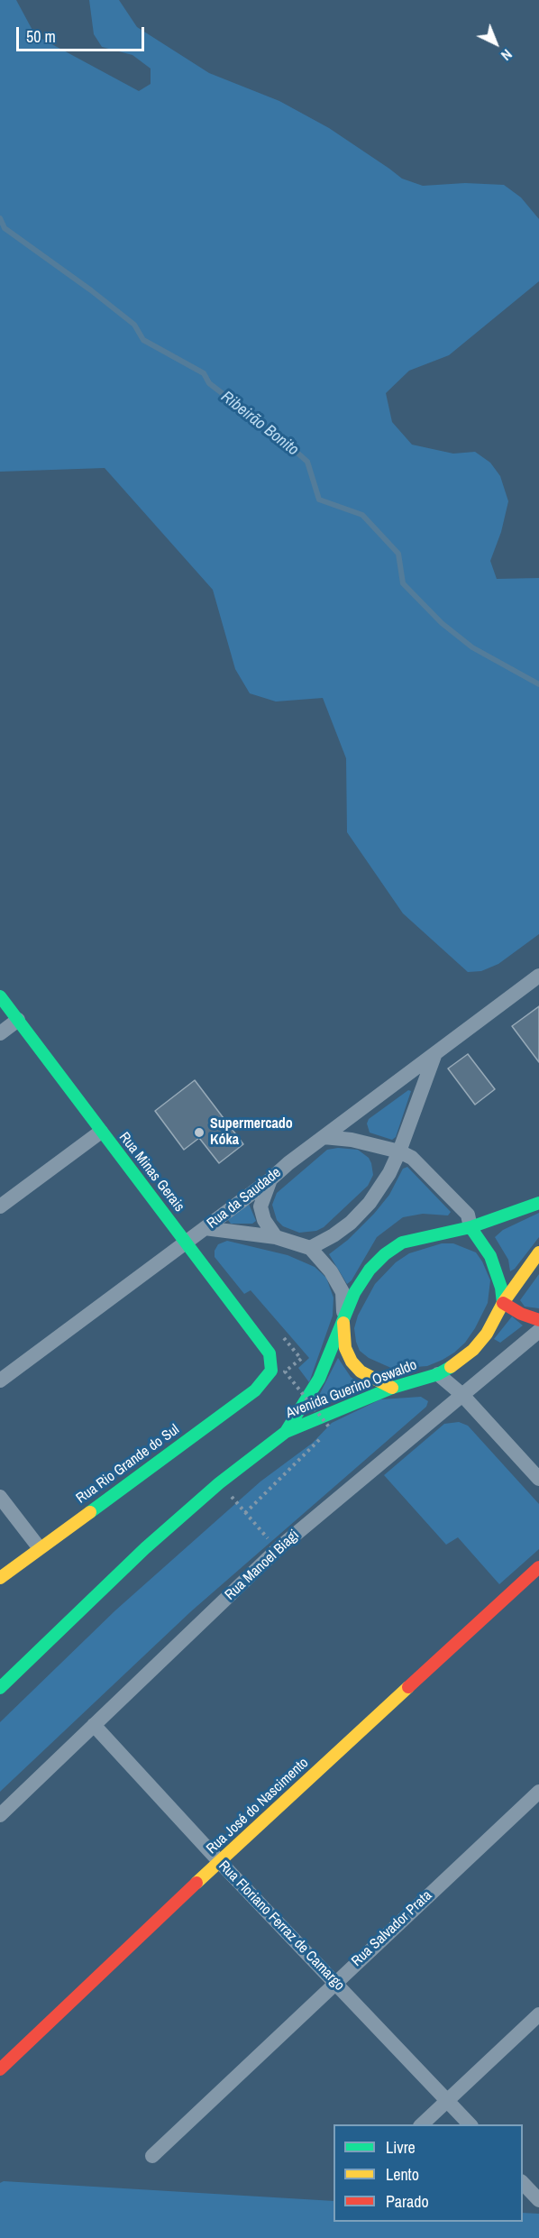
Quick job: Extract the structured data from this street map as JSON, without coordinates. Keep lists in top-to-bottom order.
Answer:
{
  "streets": {
    "street": [
      "Rua Minas Gerais",
      "Rua da Saudade",
      "Avenida Guerino Oswaldo",
      "Rua Rio Grande do Sul",
      "Rua Manoel Biagi",
      "Rua José do Nascimento",
      "Rua Floriano Ferraz de Camargo",
      "Rua Salvador Prata"
    ]
  },
  "crossings": [
    ["Rua Minas Gerais", "Rua da Saudade"],
    ["Rua Minas Gerais", "Rua Rio Grande do Sul"],
    ["Rua Manoel Biagi", "Rua Floriano Ferraz de Camargo"],
    ["Rua José do Nascimento", "Rua Floriano Ferraz de Camargo"],
    ["Rua Floriano Ferraz de Camargo", "Rua Salvador Prata"]
  ],
  "water": ["Ribeirão Bonito"],
  "places": ["Supermercado Kóka"],
  "legend": ["Livre", "Lento", "Parado"],
  "scale_bar": "50 m",
  "north": "bottom right"
}
